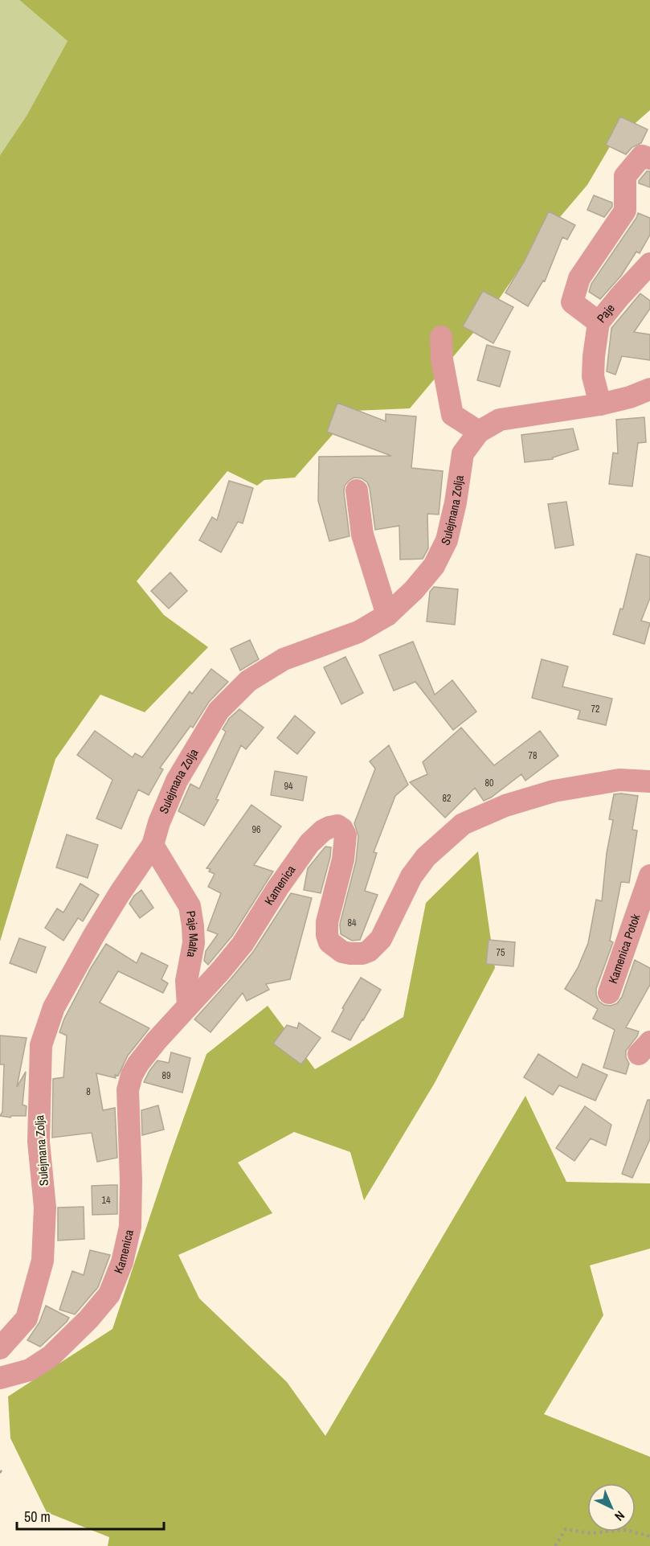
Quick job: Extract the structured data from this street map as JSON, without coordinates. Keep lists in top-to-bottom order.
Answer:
{
  "streets": {
    "street": [
      "Paje",
      "Sulejmana Zolja",
      "Kamenica",
      "Paje Malta",
      "Kamenica Potok"
    ]
  },
  "crossings": [
    ["Paje", "Sulejmana Zolja"],
    ["Sulejmana Zolja", "Paje Malta"],
    ["Kamenica", "Paje Malta"]
  ],
  "house_numbers": [
    "72",
    "78",
    "80",
    "94",
    "82",
    "96",
    "84",
    "75",
    "89",
    "8",
    "14"
  ],
  "scale_bar": "50 m",
  "north": "bottom right"
}
